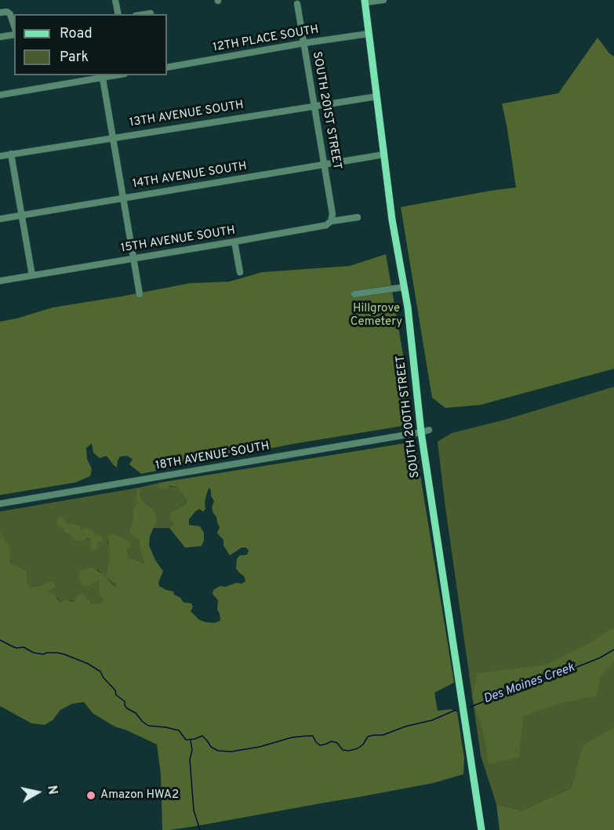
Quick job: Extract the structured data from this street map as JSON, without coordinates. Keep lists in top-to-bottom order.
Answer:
{
  "streets": {
    "main road": ["SOUTH 200TH STREET"],
    "street": [
      "12TH PLACE SOUTH",
      "SOUTH 201ST STREET",
      "13TH AVENUE SOUTH",
      "14TH AVENUE SOUTH",
      "15TH AVENUE SOUTH",
      "18TH AVENUE SOUTH"
    ]
  },
  "crossings": [
    ["12TH PLACE SOUTH", "SOUTH 201ST STREET"],
    ["12TH PLACE SOUTH", "SOUTH 200TH STREET"],
    ["SOUTH 201ST STREET", "13TH AVENUE SOUTH"],
    ["SOUTH 201ST STREET", "14TH AVENUE SOUTH"],
    ["SOUTH 201ST STREET", "15TH AVENUE SOUTH"],
    ["13TH AVENUE SOUTH", "SOUTH 200TH STREET"],
    ["14TH AVENUE SOUTH", "SOUTH 200TH STREET"],
    ["SOUTH 200TH STREET", "18TH AVENUE SOUTH"]
  ],
  "water": ["Des Moines Creek"],
  "parks": ["Hillgrove Cemetery"],
  "places": ["Amazon HWA2"],
  "legend": ["Road", "Park"],
  "north": "right"
}
